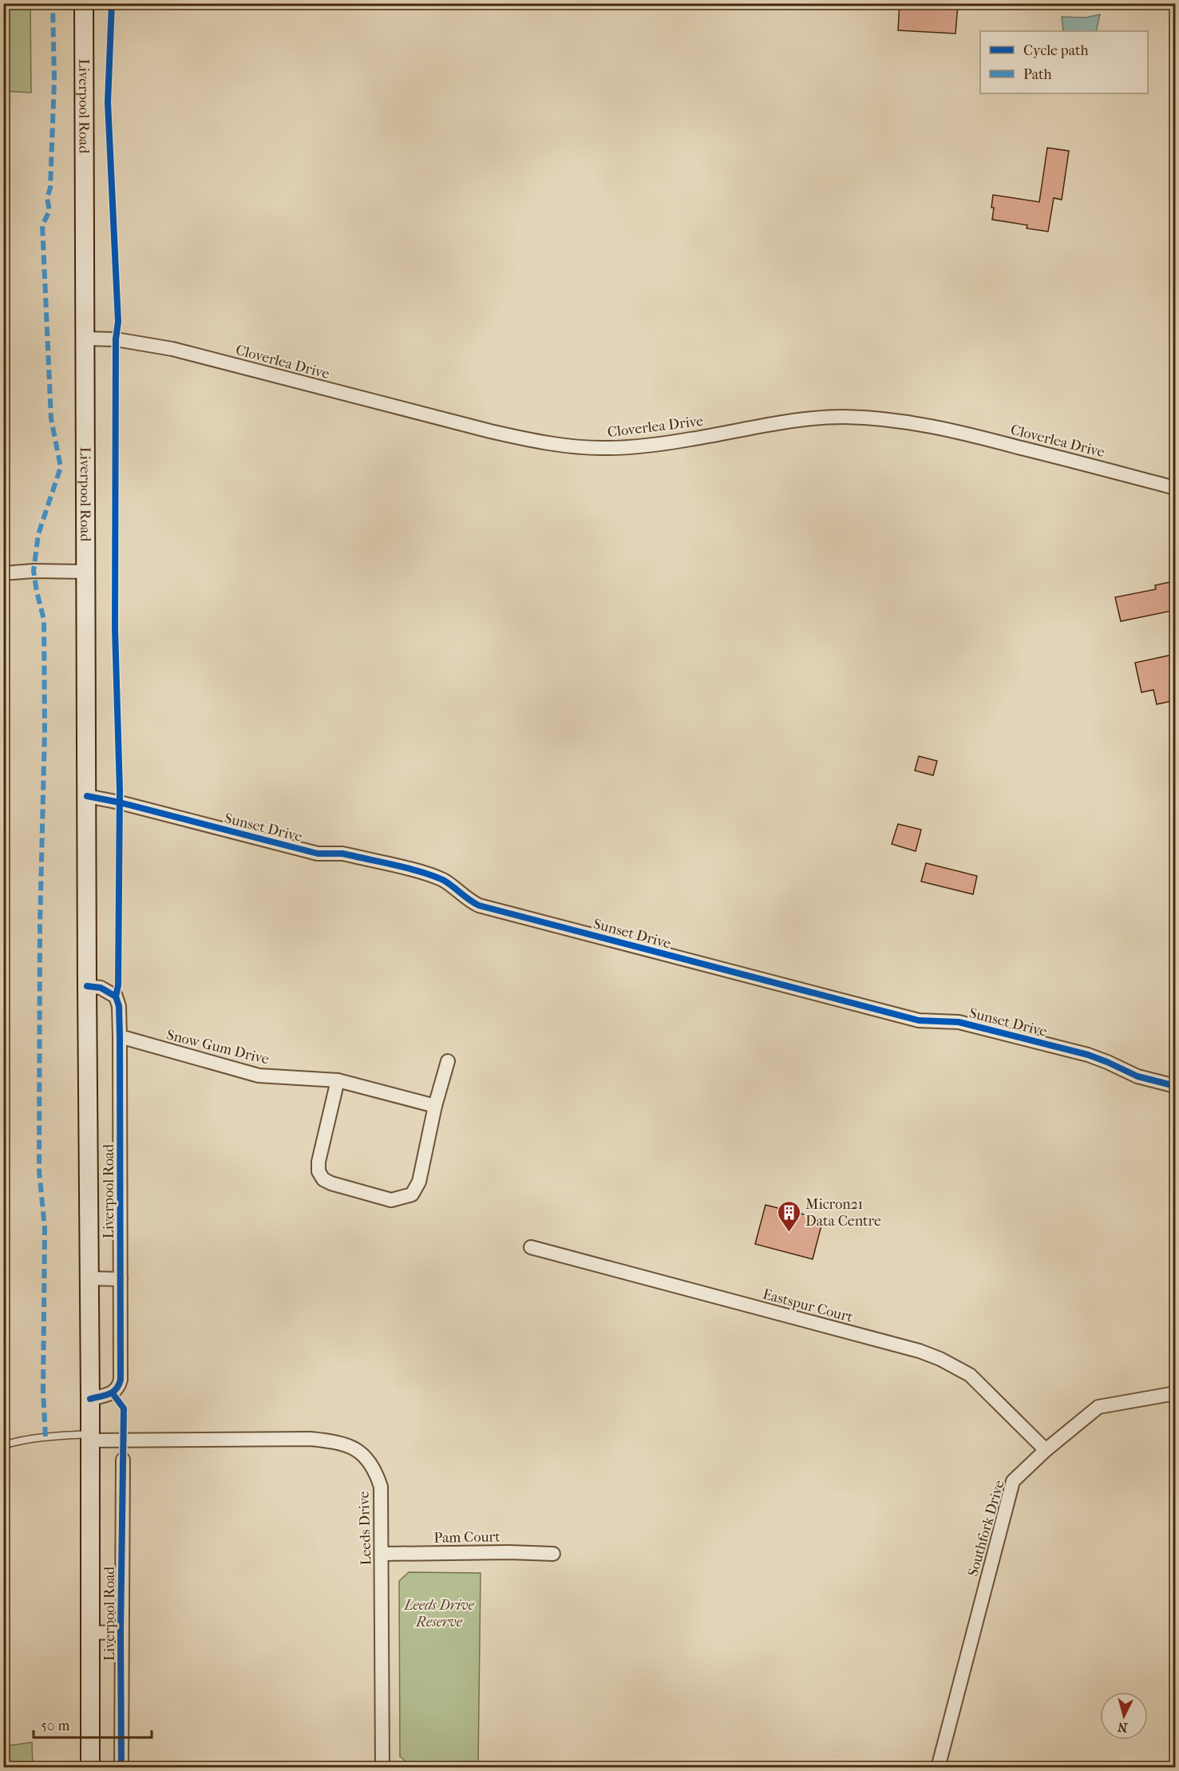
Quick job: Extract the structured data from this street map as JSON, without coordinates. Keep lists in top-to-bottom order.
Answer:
{
  "streets": {
    "main road": ["Liverpool Road"],
    "street": [
      "Cloverlea Drive",
      "Sunset Drive",
      "Snow Gum Drive",
      "Eastspur Court",
      "Leeds Drive",
      "Southfork Drive",
      "Pam Court"
    ]
  },
  "crossings": [
    ["Liverpool Road", "Cloverlea Drive"],
    ["Liverpool Road", "Sunset Drive"],
    ["Liverpool Road", "Snow Gum Drive"],
    ["Liverpool Road", "Leeds Drive"],
    ["Eastspur Court", "Southfork Drive"],
    ["Leeds Drive", "Pam Court"]
  ],
  "parks": ["Leeds Drive Reserve"],
  "places": {
    "building": ["Micron21 Data Centre"]
  },
  "legend": ["Cycle path", "Path"],
  "scale_bar": "50 m",
  "north": "bottom"
}
